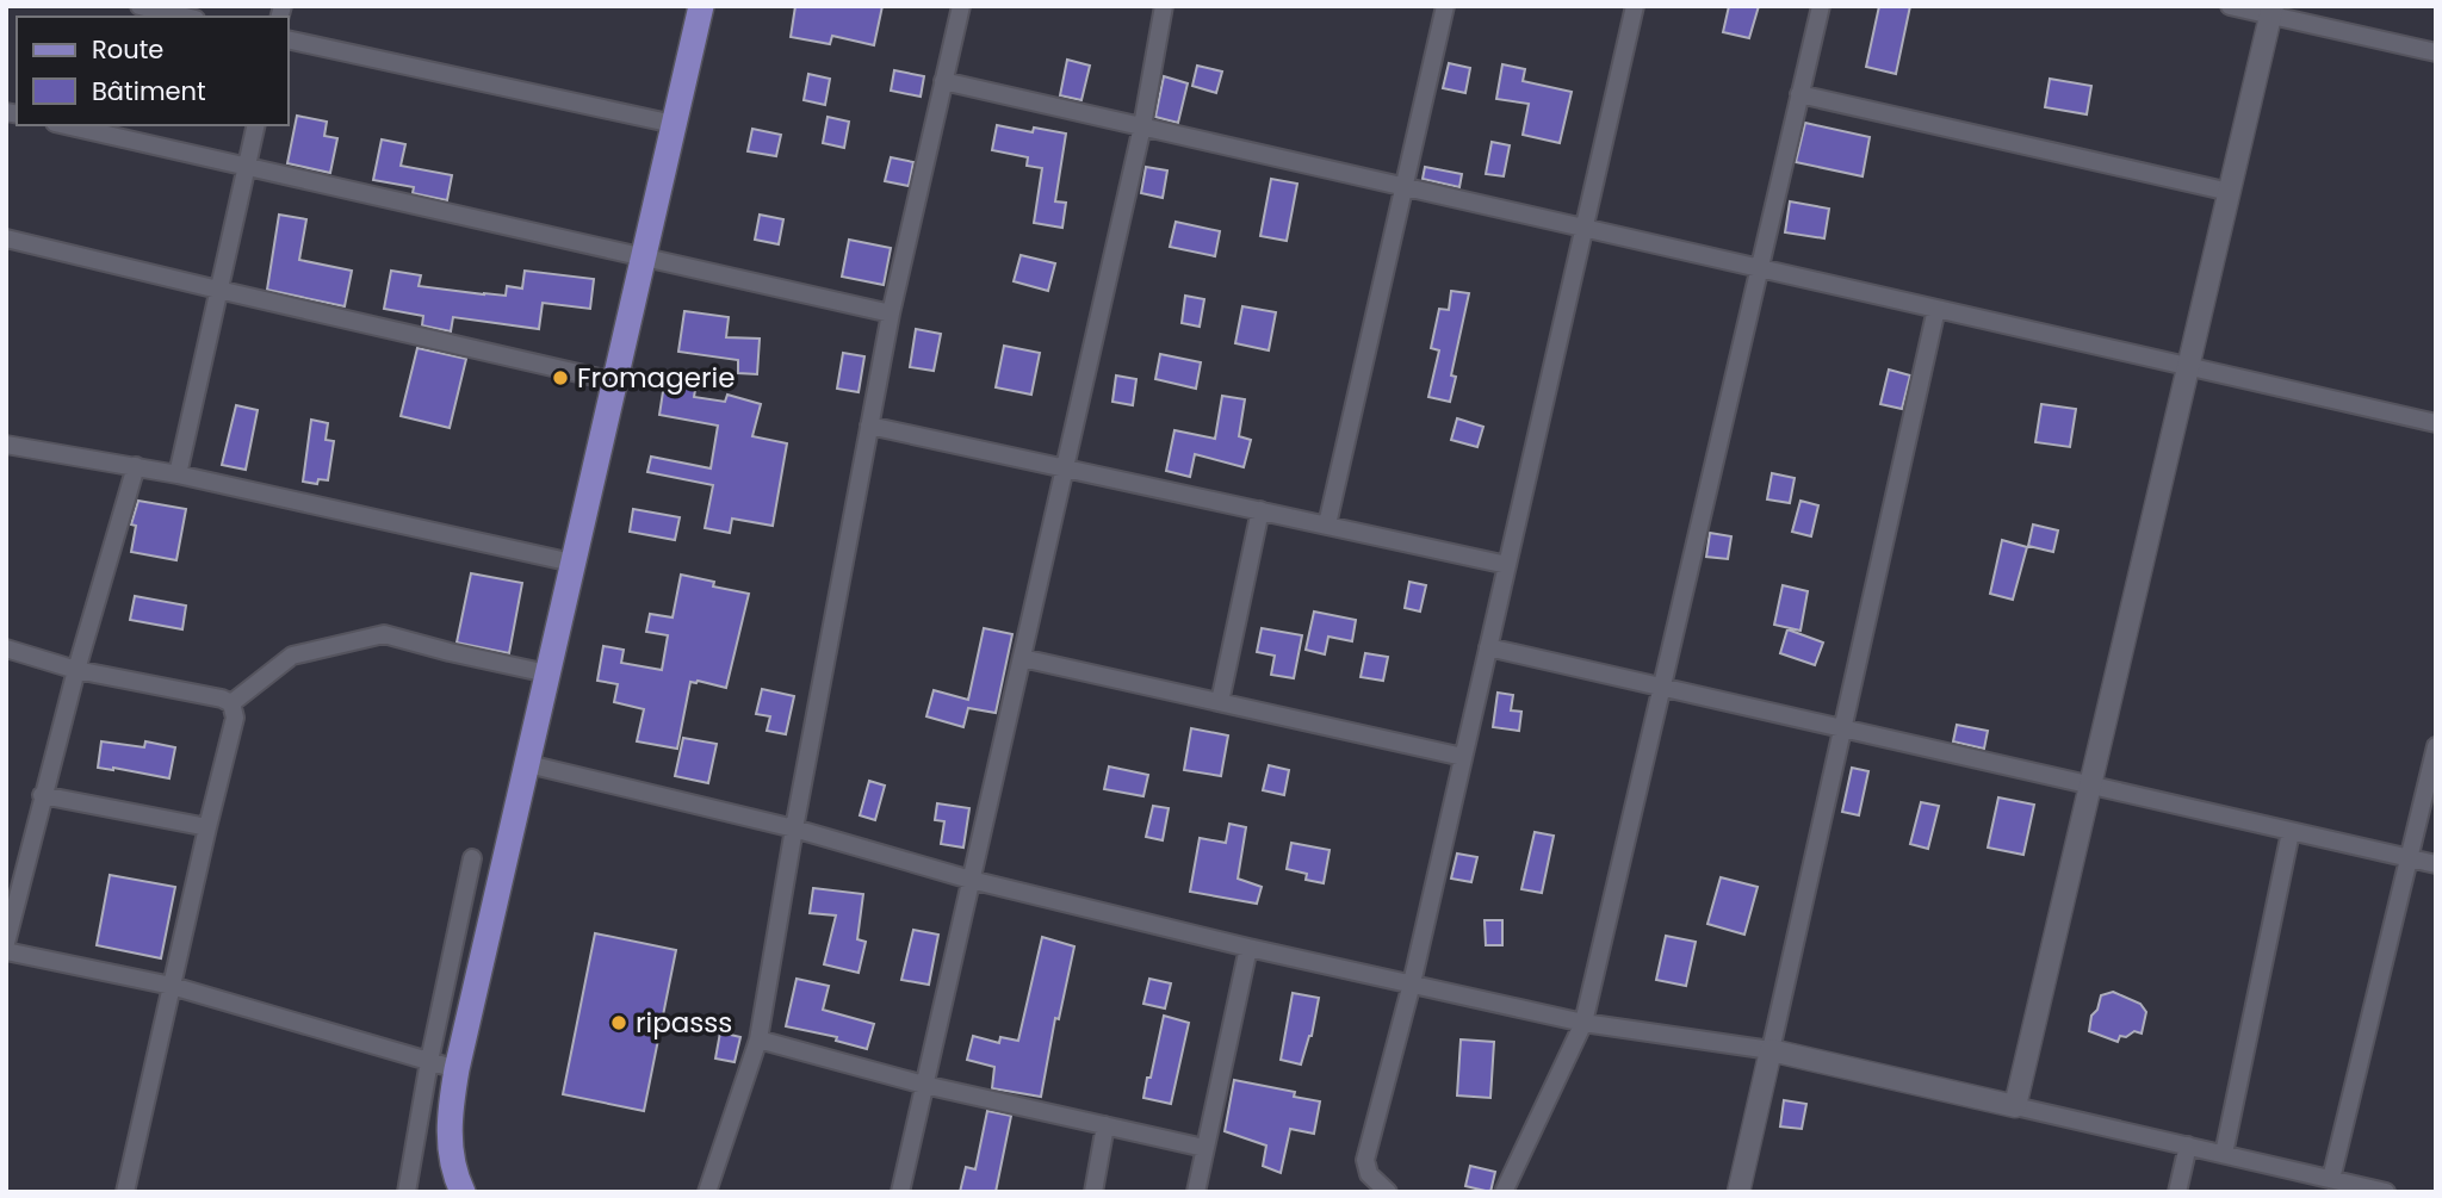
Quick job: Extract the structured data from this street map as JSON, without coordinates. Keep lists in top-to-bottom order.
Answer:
{
  "places": ["Fromagerie", "ripasss"],
  "legend": ["Route", "Bâtiment"]
}
